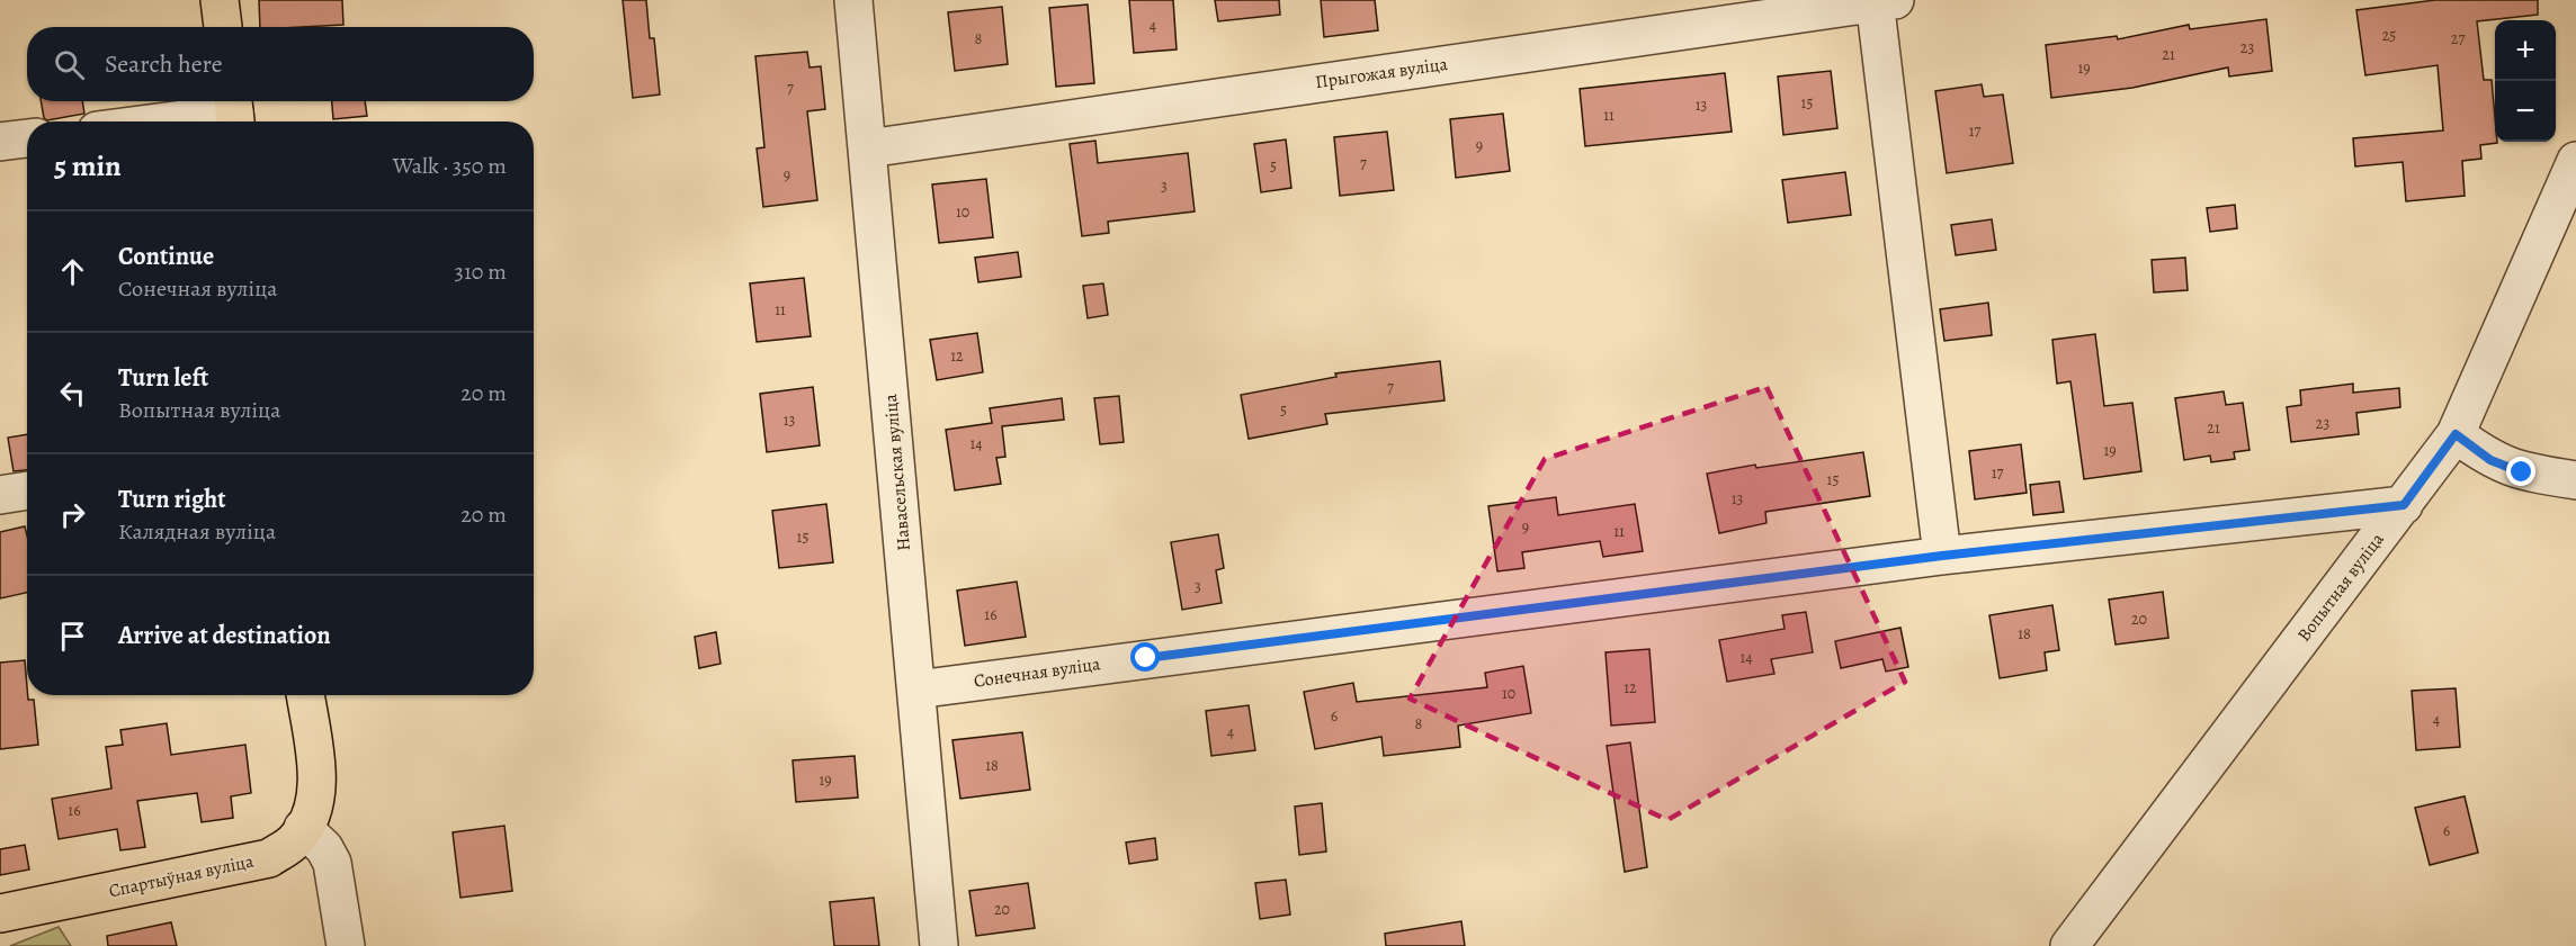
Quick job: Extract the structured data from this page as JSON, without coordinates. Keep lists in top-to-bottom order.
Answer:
{
  "streets": {
    "main road": ["Спартыўная вуліца"],
    "street": [
      "Прыгожая вуліца",
      "Навасельская вуліца",
      "Вопытная вуліца",
      "Сонечная вуліца"
    ]
  },
  "crossings": [
    ["Прыгожая вуліца", "Навасельская вуліца"],
    ["Навасельская вуліца", "Сонечная вуліца"],
    ["Вопытная вуліца", "Сонечная вуліца"]
  ],
  "house_numbers": [
    "4",
    "25",
    "8",
    "27",
    "23",
    "21",
    "19",
    "7",
    "15",
    "13",
    "11",
    "17",
    "9",
    "7",
    "5",
    "9",
    "3",
    "10",
    "11",
    "12",
    "7",
    "5",
    "13",
    "23",
    "21",
    "14",
    "19",
    "17",
    "15",
    "13",
    "9",
    "11",
    "15",
    "3",
    "16",
    "20",
    "18",
    "14",
    "12",
    "10",
    "6",
    "4",
    "8",
    "4",
    "18",
    "19",
    "16",
    "6",
    "20"
  ],
  "page": {
    "map_buttons": ["+", "−"],
    "search": "Search here",
    "heading": ["5 min", "Walk · 350 m"],
    "list": [
      ["Continue", "Сонечная вуліца", "310 m"],
      ["Turn left", "Вопытная вуліца", "20 m"],
      ["Turn right", "Калядная вуліца", "20 m"],
      "Arrive at destination"
    ]
  }
}
